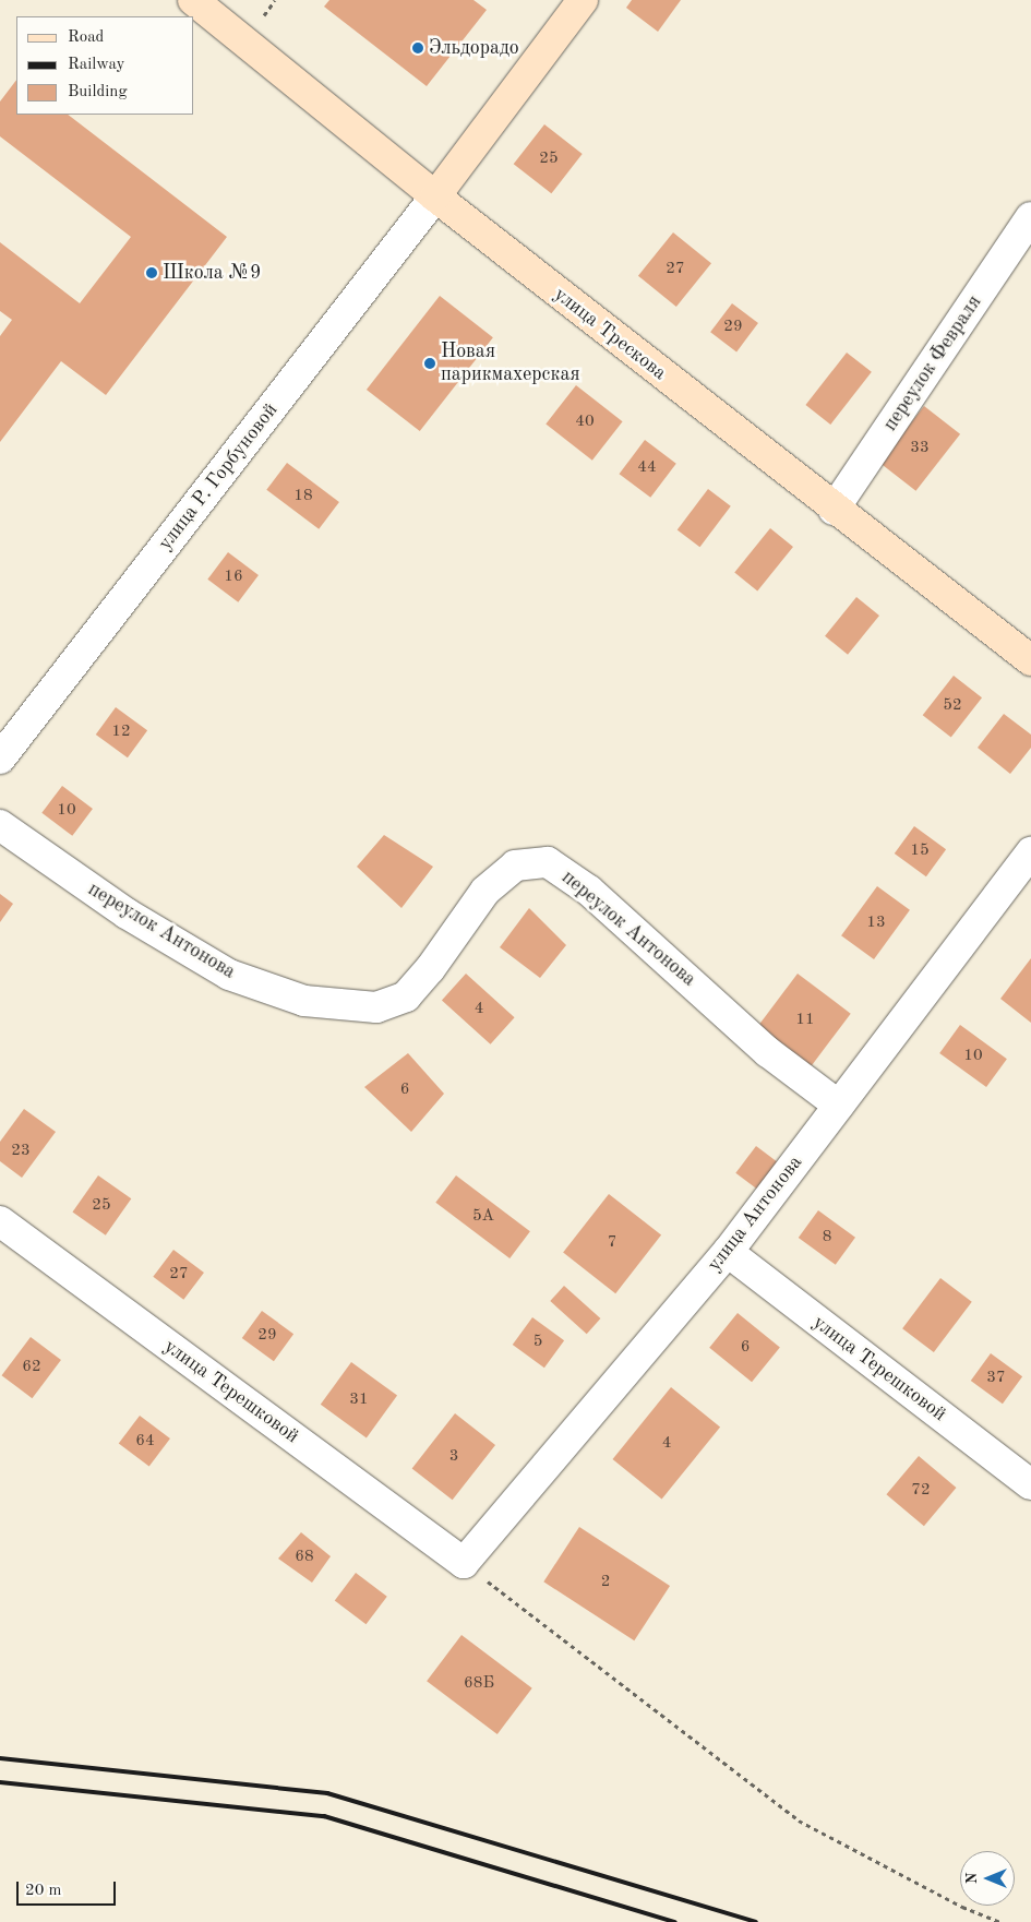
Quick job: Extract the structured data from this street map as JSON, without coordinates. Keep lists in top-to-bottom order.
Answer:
{
  "streets": {
    "main road": ["улица Трескова"],
    "street": [
      "переулок Февраля",
      "улица Р. Горбуновой",
      "переулок Антонова",
      "улица Антонова",
      "улица Терешковой"
    ]
  },
  "crossings": [
    ["улица Трескова", "переулок Февраля"],
    ["улица Трескова", "улица Р. Горбуновой"],
    ["переулок Антонова", "улица Антонова"],
    ["улица Антонова", "улица Терешковой"]
  ],
  "places": ["Эльдорадо", "Школа №9", "Новая парикмахерская"],
  "house_numbers": [
    "25",
    "27",
    "29",
    "40",
    "33",
    "44",
    "18",
    "16",
    "52",
    "12",
    "10",
    "15",
    "13",
    "4",
    "11",
    "10",
    "6",
    "23",
    "25",
    "5А",
    "8",
    "7",
    "27",
    "29",
    "5",
    "6",
    "62",
    "37",
    "31",
    "64",
    "4",
    "3",
    "72",
    "68",
    "2",
    "68Б"
  ],
  "legend": ["Road", "Railway", "Building"],
  "scale_bar": "20 m",
  "north": "left"
}
